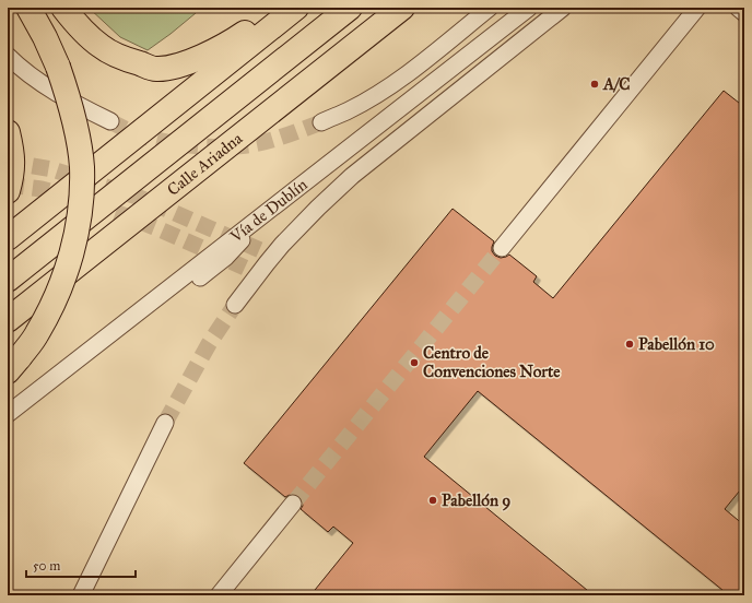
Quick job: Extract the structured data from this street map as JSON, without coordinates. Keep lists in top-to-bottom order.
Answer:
{
  "streets": {
    "highway": ["Calle Ariadna"],
    "street": ["Vía de Dublín"]
  },
  "places": [
    "A/C",
    "Pabellón 10",
    "Centro de Convenciones Norte",
    "Pabellón 9"
  ],
  "scale_bar": "50 m"
}
